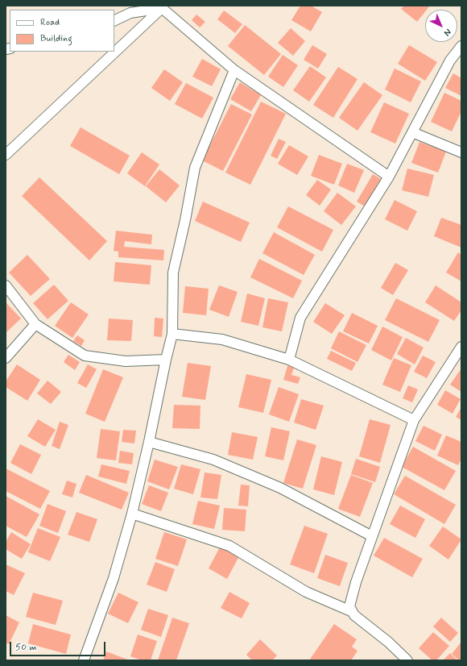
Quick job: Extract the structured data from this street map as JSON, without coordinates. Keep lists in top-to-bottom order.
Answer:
{
  "legend": ["Road", "Building"],
  "scale_bar": "50 m",
  "north": "bottom right"
}
